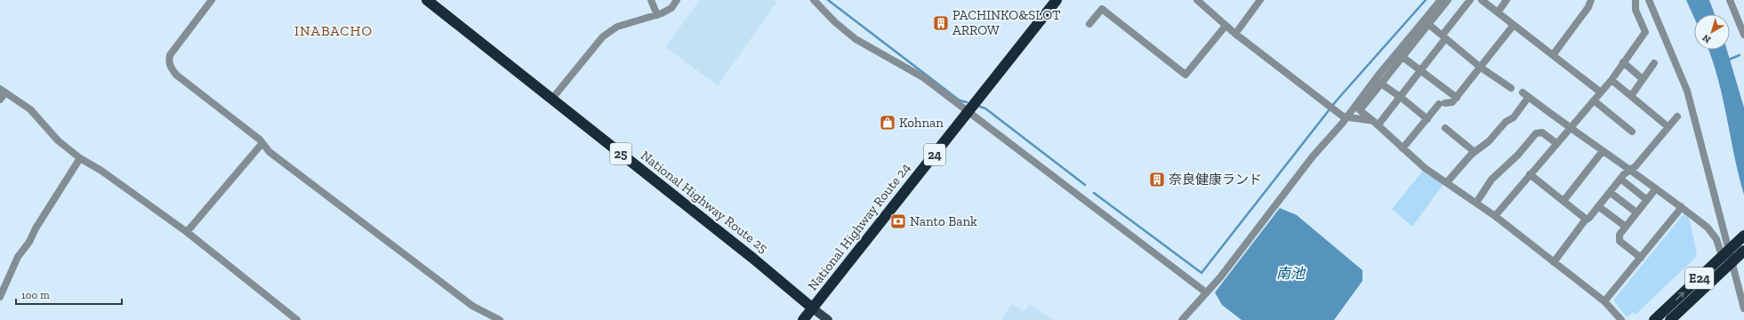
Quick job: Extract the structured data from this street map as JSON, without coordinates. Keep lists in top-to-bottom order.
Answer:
{
  "streets": {
    "highway": [
      "25",
      "24",
      "National Highway Route 25",
      "National Highway Route 24",
      "E24"
    ]
  },
  "crossings": [
    ["National Highway Route 25", "National Highway Route 24"]
  ],
  "districts": ["INABACHO"],
  "water": ["南池"],
  "places": {
    "building": ["PACHINKO&SLOT ARROW", "奈良健康ランド"],
    "shop": ["Kohnan"],
    "bank": ["Nanto Bank"]
  },
  "scale_bar": "100 m",
  "north": "bottom left"
}
